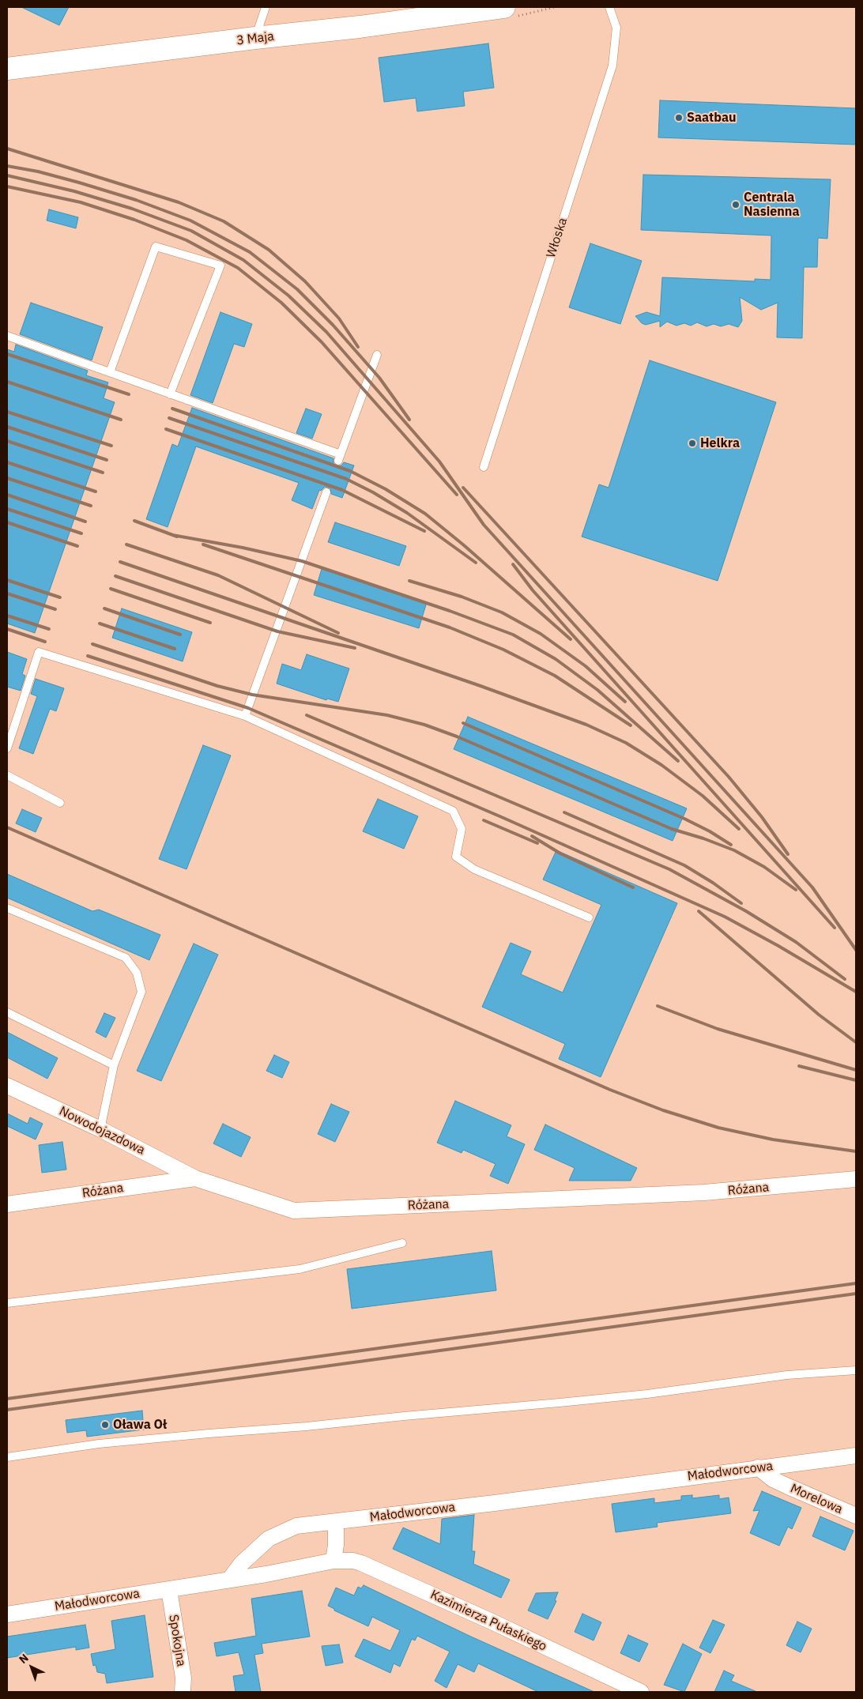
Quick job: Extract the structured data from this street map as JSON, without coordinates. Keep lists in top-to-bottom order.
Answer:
{
  "streets": {
    "street": [
      "3 Maja",
      "Nowodojazdowa",
      "Różana",
      "Małodworcowa",
      "Morelowa",
      "Kazimierza Pułaskiego",
      "Spokojna"
    ],
    "lane": ["Włoska"]
  },
  "crossings": [
    ["Nowodojazdowa", "Różana"],
    ["Małodworcowa", "Morelowa"],
    ["Małodworcowa", "Kazimierza Pułaskiego"],
    ["Małodworcowa", "Spokojna"]
  ],
  "places": [
    "Saatbau",
    "Centrala Nasienna",
    "Helkra",
    "Oława Oł"
  ],
  "north": "top left"
}
